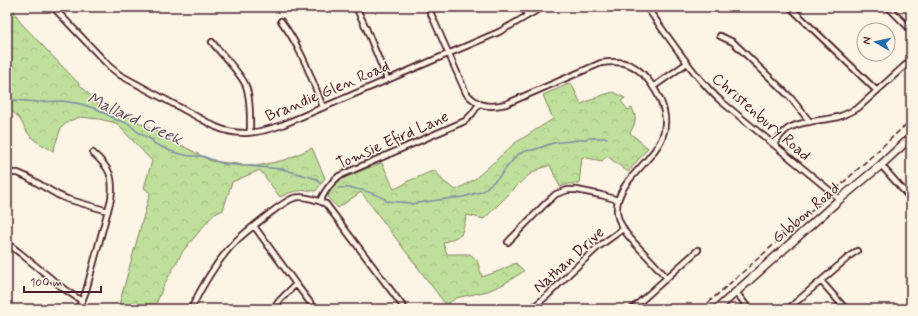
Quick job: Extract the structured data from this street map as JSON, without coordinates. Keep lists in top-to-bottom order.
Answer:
{
  "streets": {
    "main road": ["Gibbon Road"],
    "street": [
      "Brandie Glen Road",
      "Christenbury Road",
      "Tomsie Efird Lane",
      "Nathan Drive"
    ]
  },
  "crossings": [
    ["Christenbury Road", "Gibbon Road"]
  ],
  "water": ["Mallard Creek"],
  "scale_bar": "100 m",
  "north": "left"
}
